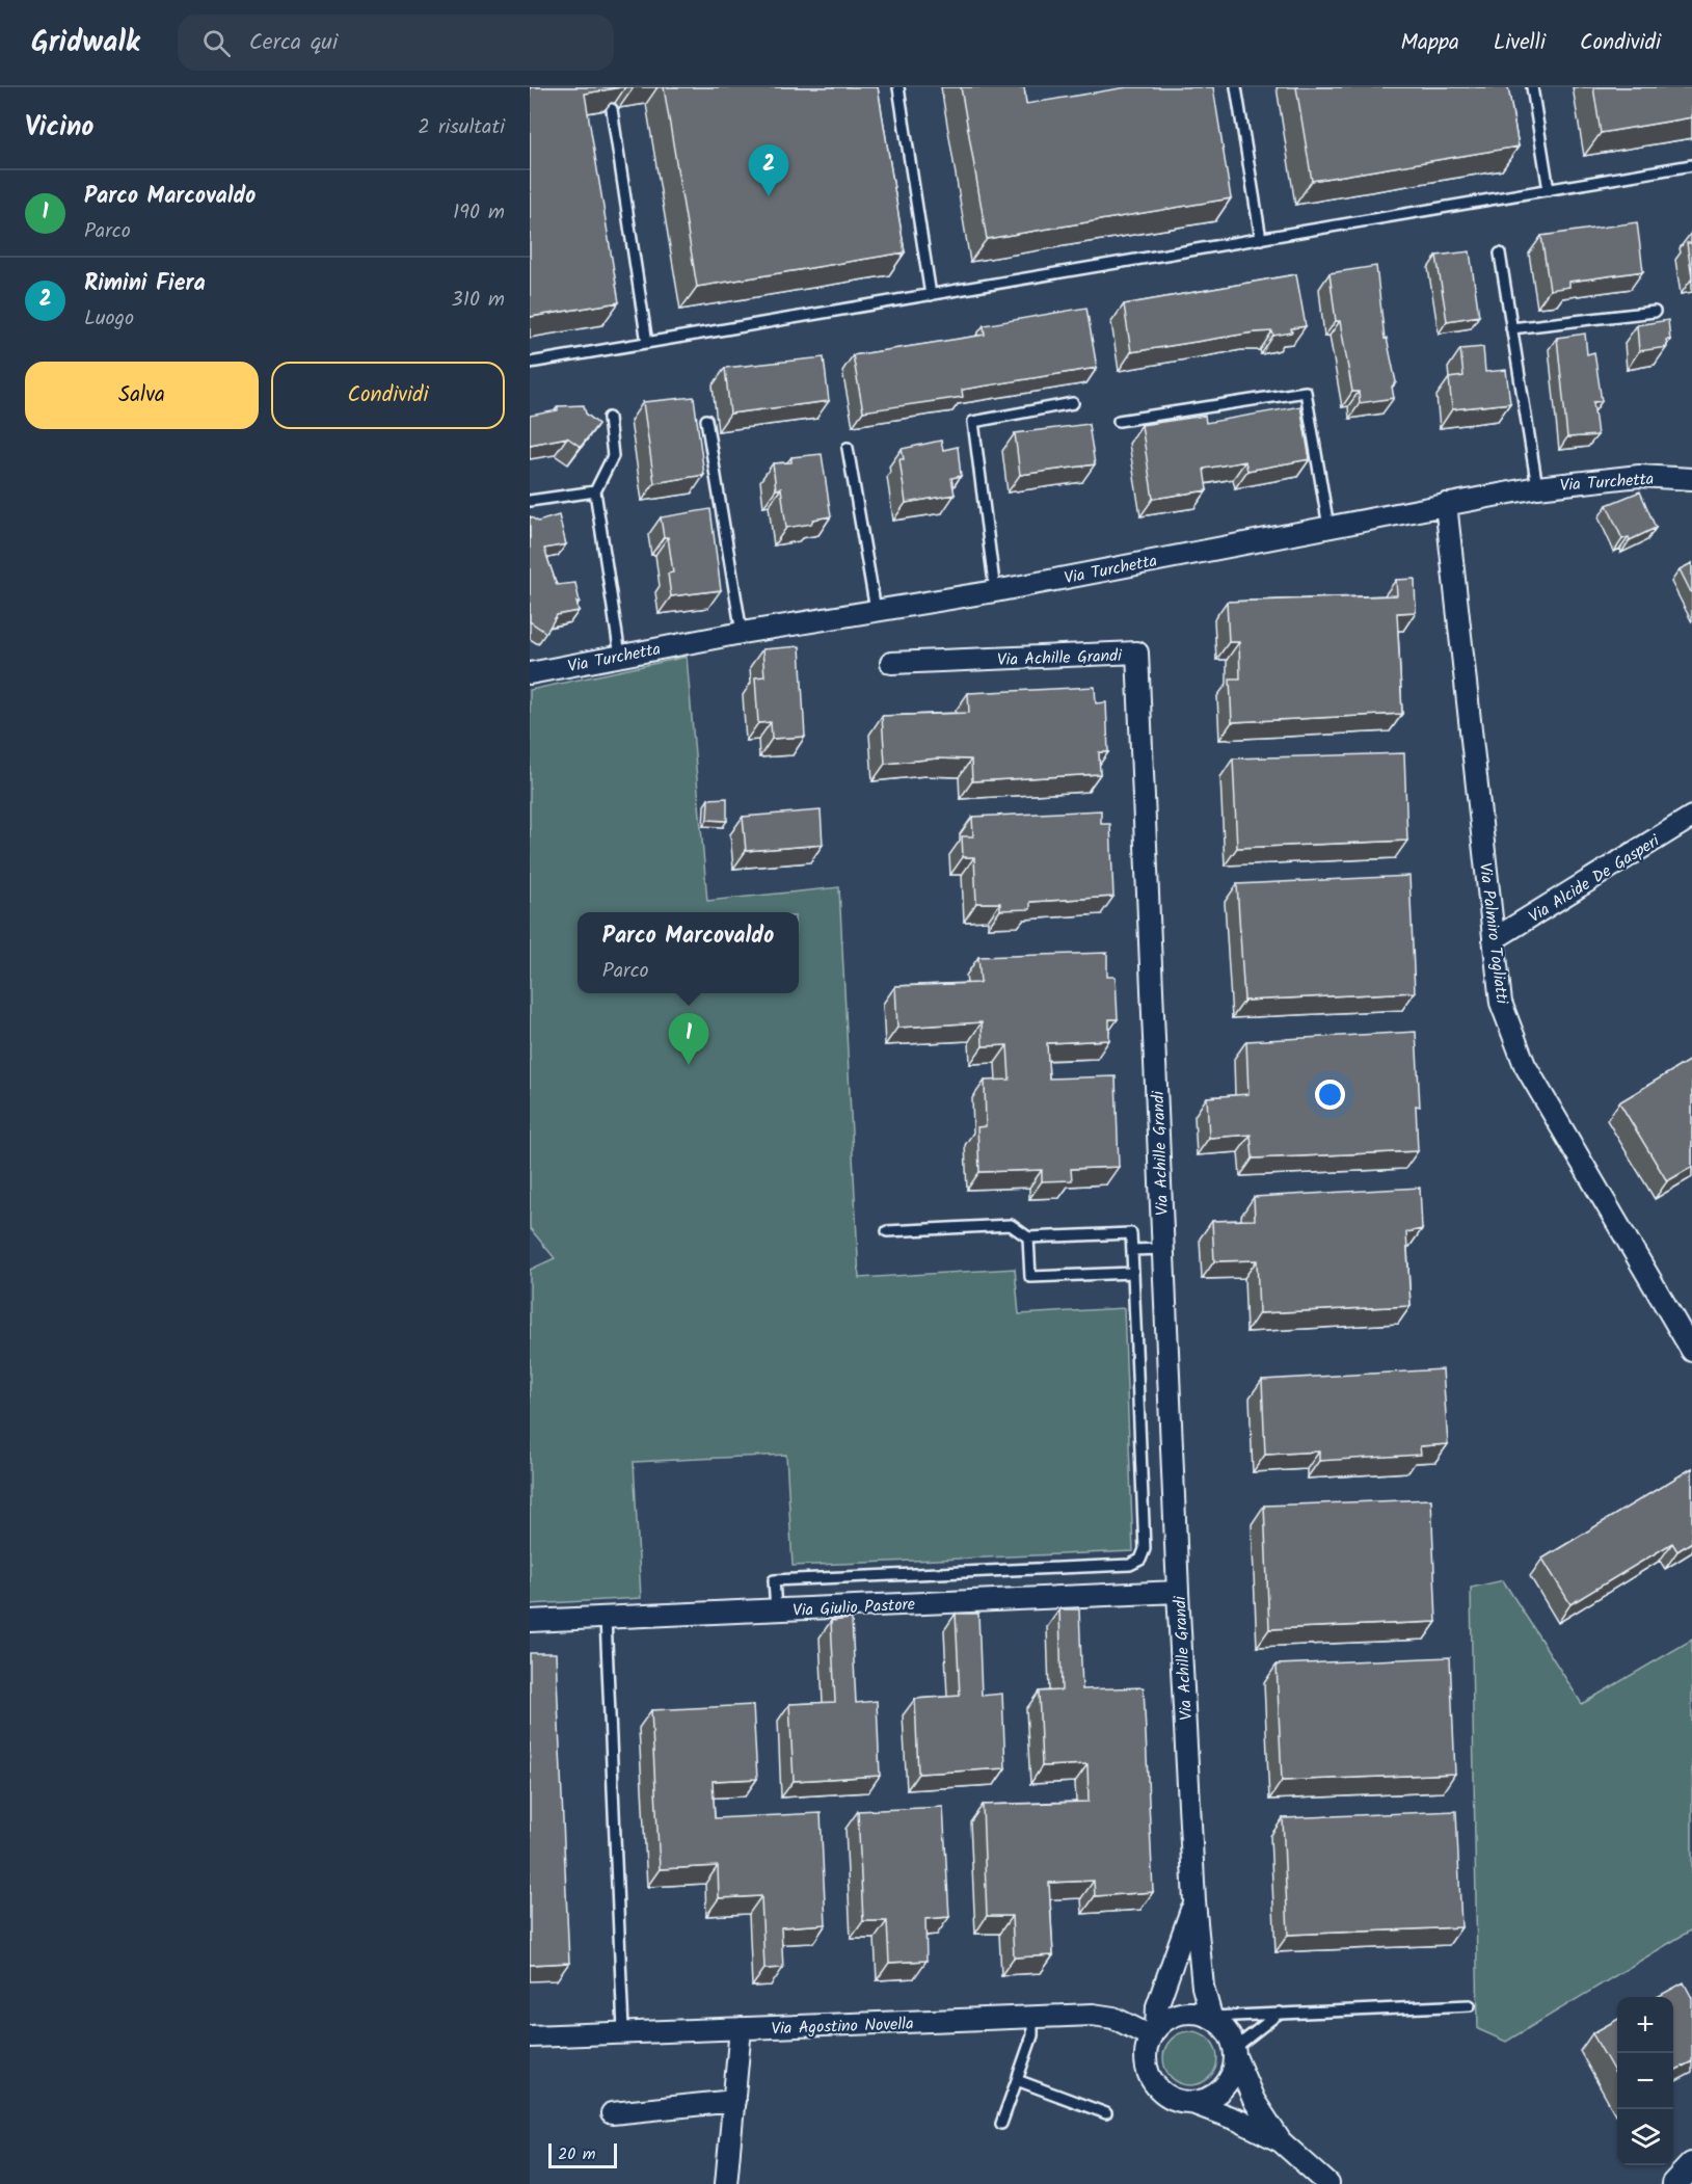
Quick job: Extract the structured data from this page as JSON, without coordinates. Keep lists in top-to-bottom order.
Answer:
{
  "streets": {
    "street": [
      "Via Turchetta",
      "Via Achille Grandi",
      "Via Alcide De Gasperi",
      "Via Palmiro Togliatti",
      "Via Giulio Pastore",
      "Via Agostino Novella"
    ]
  },
  "crossings": [
    ["Via Turchetta", "Via Palmiro Togliatti"],
    ["Via Achille Grandi", "Via Giulio Pastore"],
    ["Via Achille Grandi", "Via Agostino Novella"],
    ["Via Alcide De Gasperi", "Via Palmiro Togliatti"]
  ],
  "scale_bar": "20 m",
  "page": {
    "header": "Gridwalk",
    "search": "Cerca qui",
    "nav": ["Mappa", "Livelli", "Condividi"],
    "heading": ["Vicino", "2 risultati"],
    "pins": ["2", "1"],
    "list": [
      {
        "mark": "1",
        "name": "Parco Marcovaldo",
        "note": "Parco",
        "value": "190 m"
      },
      {
        "mark": "2",
        "name": "Rimini Fiera",
        "note": "Luogo",
        "value": "310 m"
      }
    ],
    "buttons": ["Salva", "Condividi"],
    "popup": ["Parco Marcovaldo", "Parco"],
    "map_buttons": ["+", "−"],
    "scale": "20 m"
  }
}
